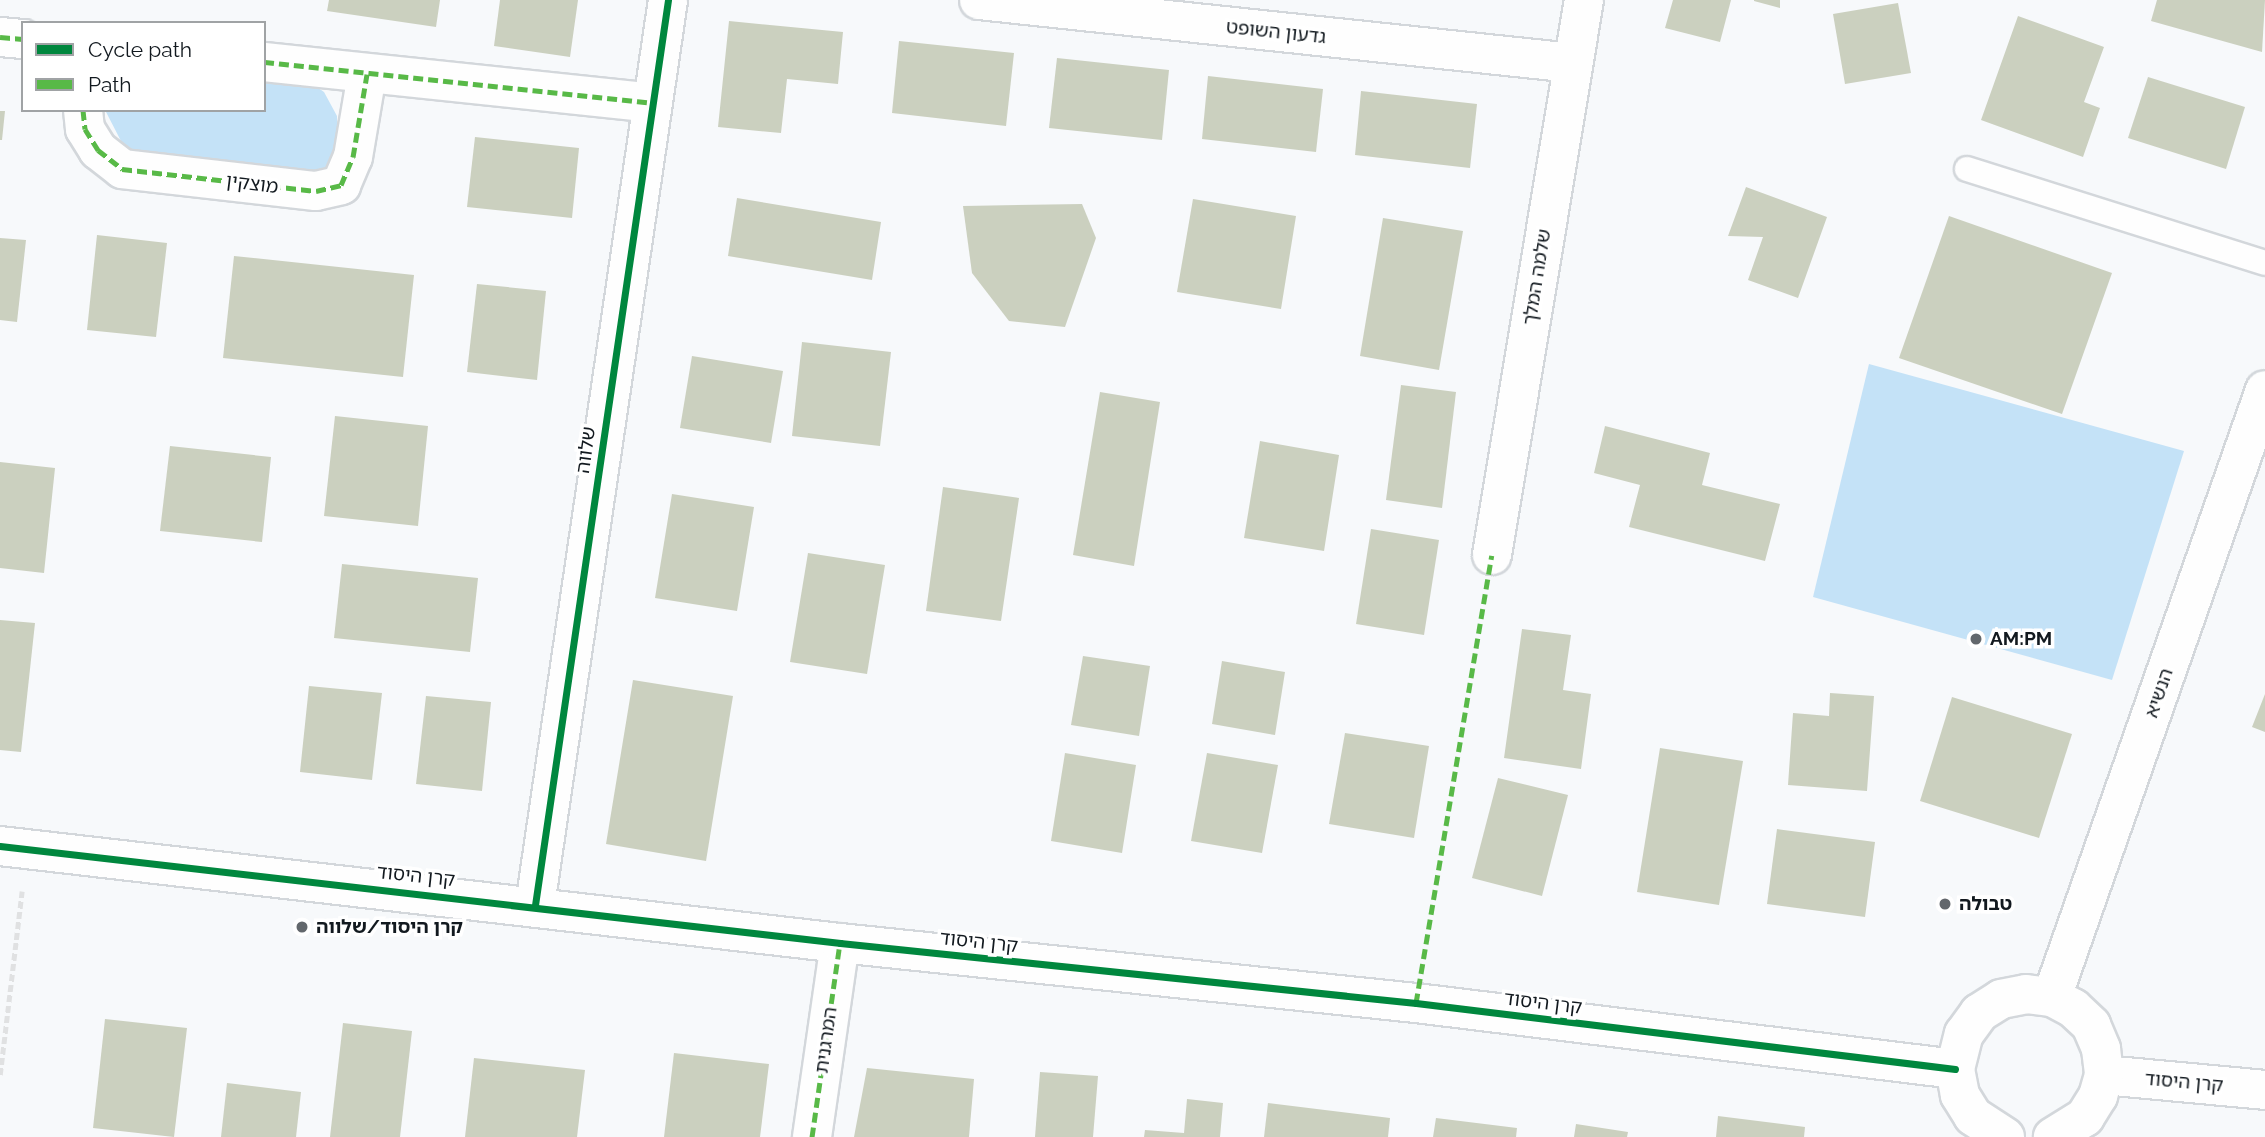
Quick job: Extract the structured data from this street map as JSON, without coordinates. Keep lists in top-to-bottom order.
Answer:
{
  "streets": {
    "street": [
      "גדעון השופט",
      "מוצקין",
      "שלמה המלך",
      "שלווה",
      "הנשיא",
      "קרן היסוד",
      "המרגנית"
    ]
  },
  "crossings": [
    ["גדעון השופט", "שלמה המלך"],
    ["שלווה", "קרן היסוד"],
    ["קרן היסוד", "המרגנית"]
  ],
  "places": ["AM:PM", "טבולה", "קרן היסוד/שלווה"],
  "legend": ["Cycle path", "Path"]
}
